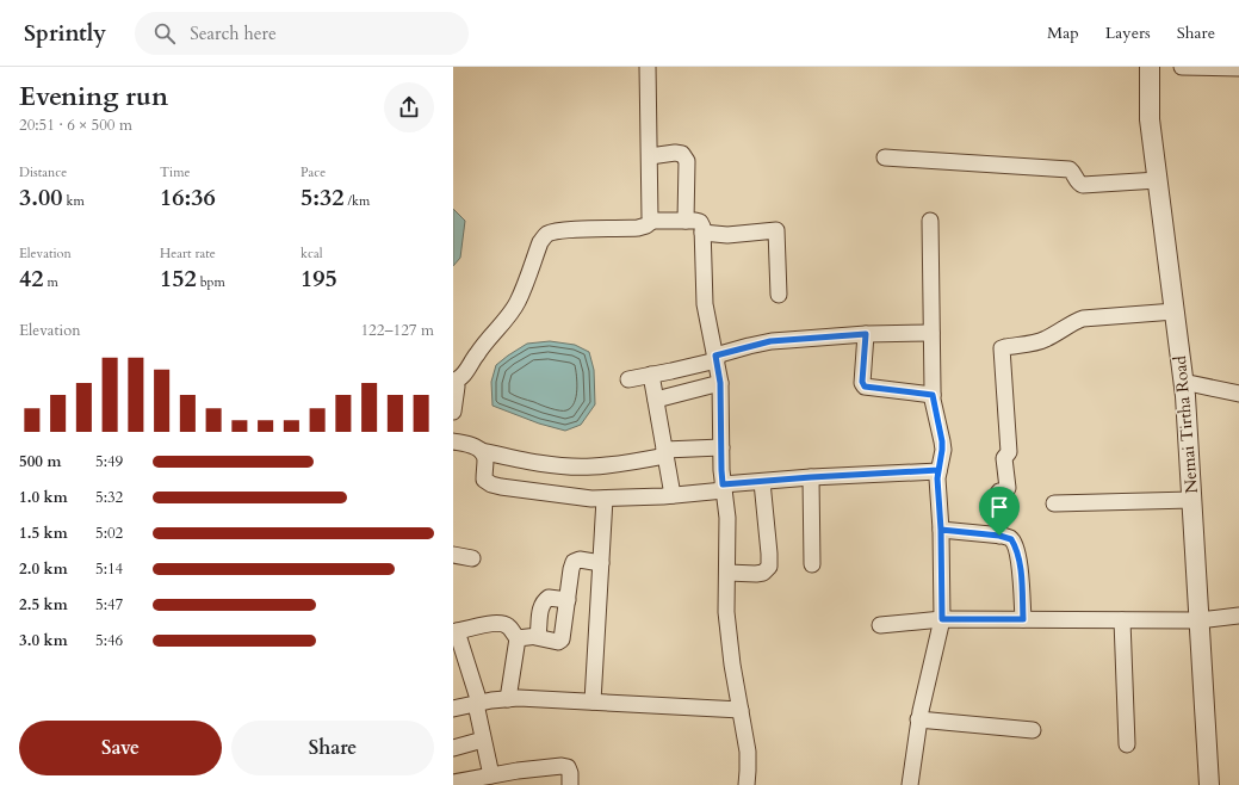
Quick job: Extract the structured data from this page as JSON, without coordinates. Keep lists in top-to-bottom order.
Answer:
{
  "streets": {
    "street": ["Nemai Tirtha Road"]
  },
  "page": {
    "header": "Sprintly",
    "search": "Search here",
    "nav": ["Map", "Layers", "Share"],
    "heading": ["Evening run", "20:51 · 6 × 500 m"],
    "stats": [
      ["Distance", "3.00 km"],
      ["Time", "16:36"],
      ["Pace", "5:32 /km"],
      ["Elevation", "42 m"],
      ["Heart rate", "152 bpm"],
      ["kcal", "195"]
    ],
    "chart": ["Elevation", "122–127 m"],
    "list": [
      {
        "name": "500 m",
        "note": "5:49"
      },
      {
        "name": "1.0 km",
        "note": "5:32"
      },
      {
        "name": "1.5 km",
        "note": "5:02"
      },
      {
        "name": "2.0 km",
        "note": "5:14"
      },
      {
        "name": "2.5 km",
        "note": "5:47"
      },
      {
        "name": "3.0 km",
        "note": "5:46"
      }
    ],
    "buttons": ["Save", "Share"]
  }
}
